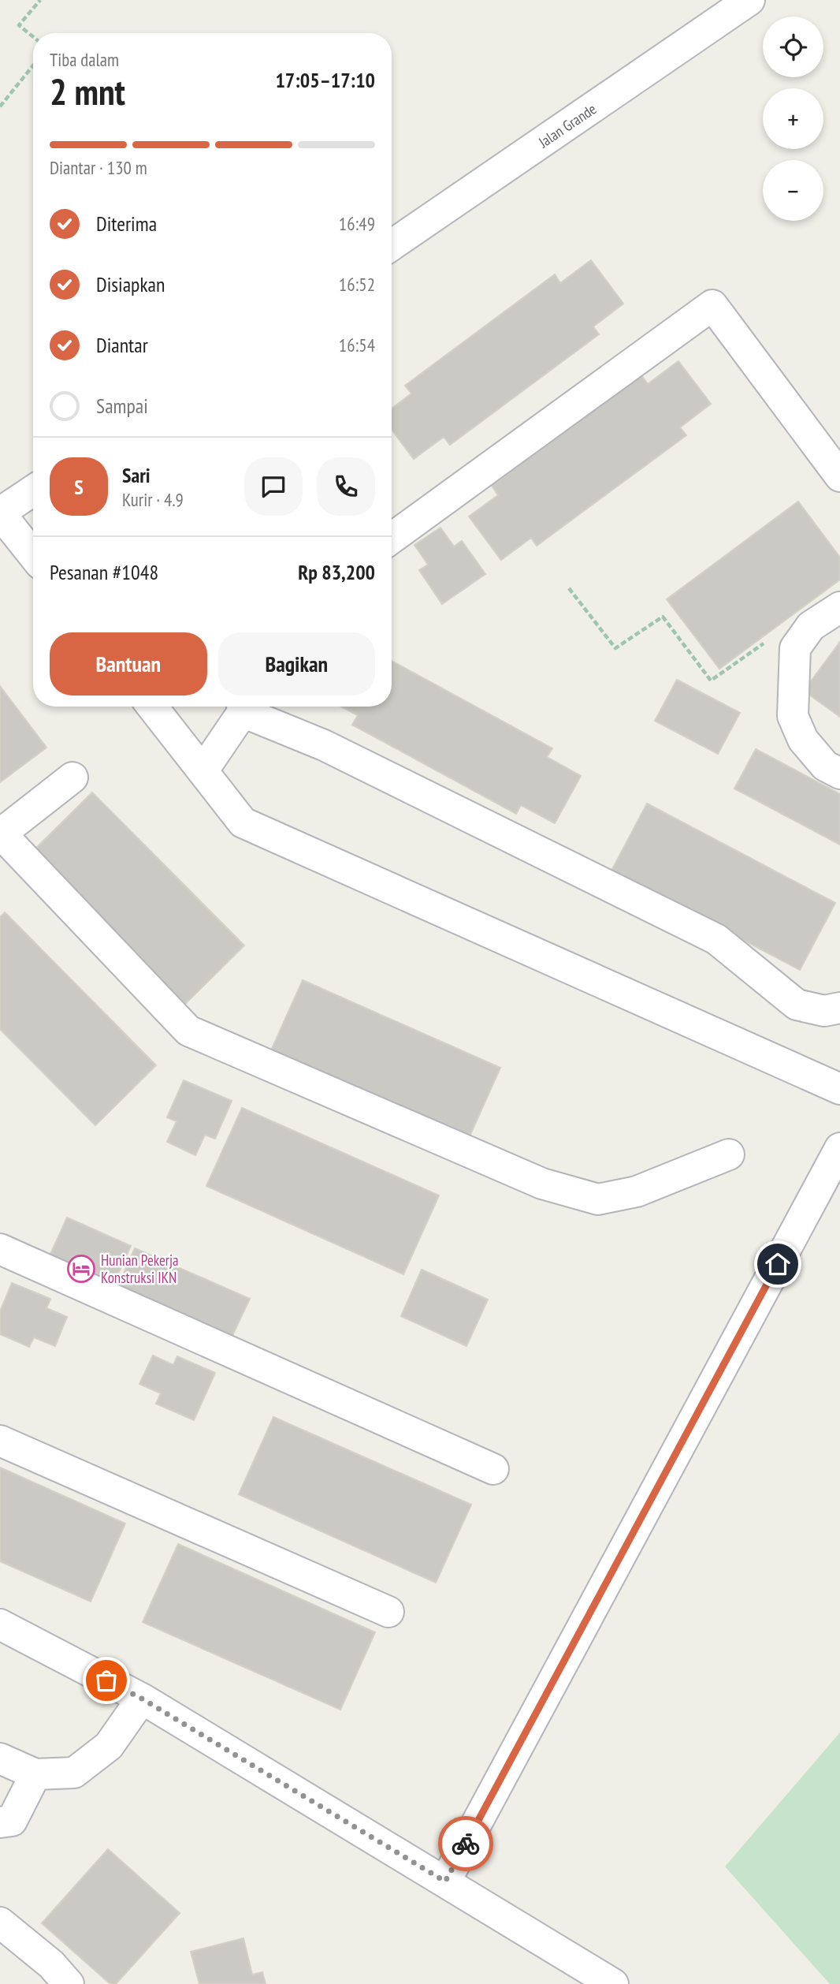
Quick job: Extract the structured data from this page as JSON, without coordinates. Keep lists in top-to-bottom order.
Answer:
{
  "streets": {
    "street": ["Jalan Grande"]
  },
  "places": {
    "hotel": ["Hunian Pekerja Konstruksi IKN"]
  },
  "page": {
    "map_buttons": ["+", "−"],
    "heading": ["2 mnt", "Tiba dalam", "17:05–17:10"],
    "panel": [
      "Sari",
      "Kurir · 4.9",
      "Pesanan #1048",
      "Rp 83,200"
    ],
    "bar": "Diantar · 130 m",
    "list": [
      ["Diterima", "16:49"],
      ["Disiapkan", "16:52"],
      ["Diantar", "16:54"],
      "Sampai"
    ],
    "round": "S",
    "buttons": ["Bantuan", "Bagikan"]
  }
}
